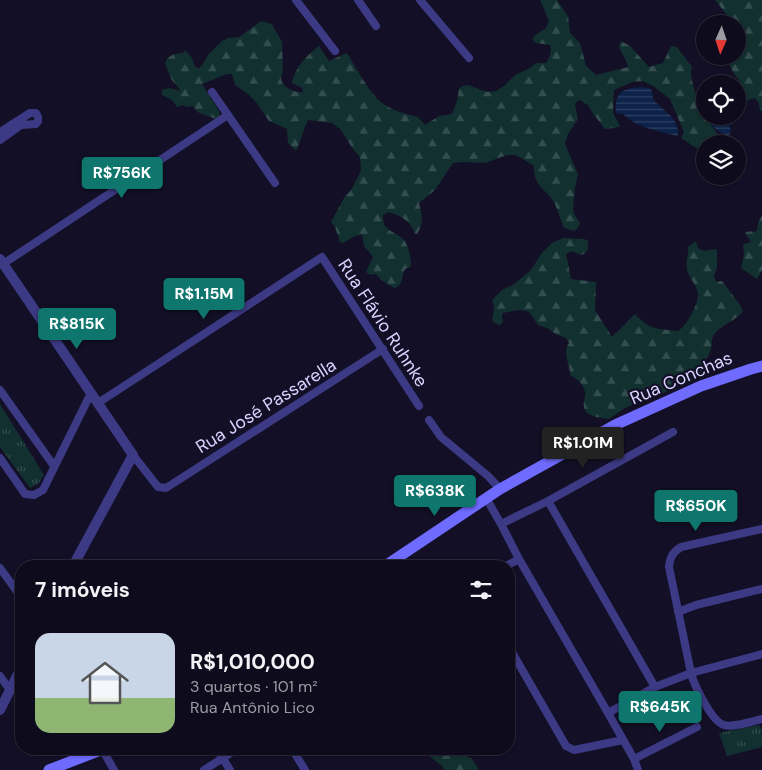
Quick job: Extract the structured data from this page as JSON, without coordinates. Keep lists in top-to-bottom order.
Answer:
{
  "streets": {
    "main road": ["Rua Conchas"],
    "street": ["Rua Flávio Ruhnke", "Rua José Passarella"]
  },
  "crossings": [
    ["Rua Flávio Ruhnke", "Rua José Passarella"]
  ],
  "north": "bottom",
  "page": {
    "price": [
      "R$756K",
      "R$1.15M",
      "R$815K",
      "R$1.01M",
      "R$638K",
      "R$650K",
      "R$645K"
    ],
    "heading": "7 imóveis",
    "list": [
      {
        "name": "R$1,010,000",
        "note": "3 quartos · 101 m² · Rua Antônio Lico"
      }
    ]
  }
}
